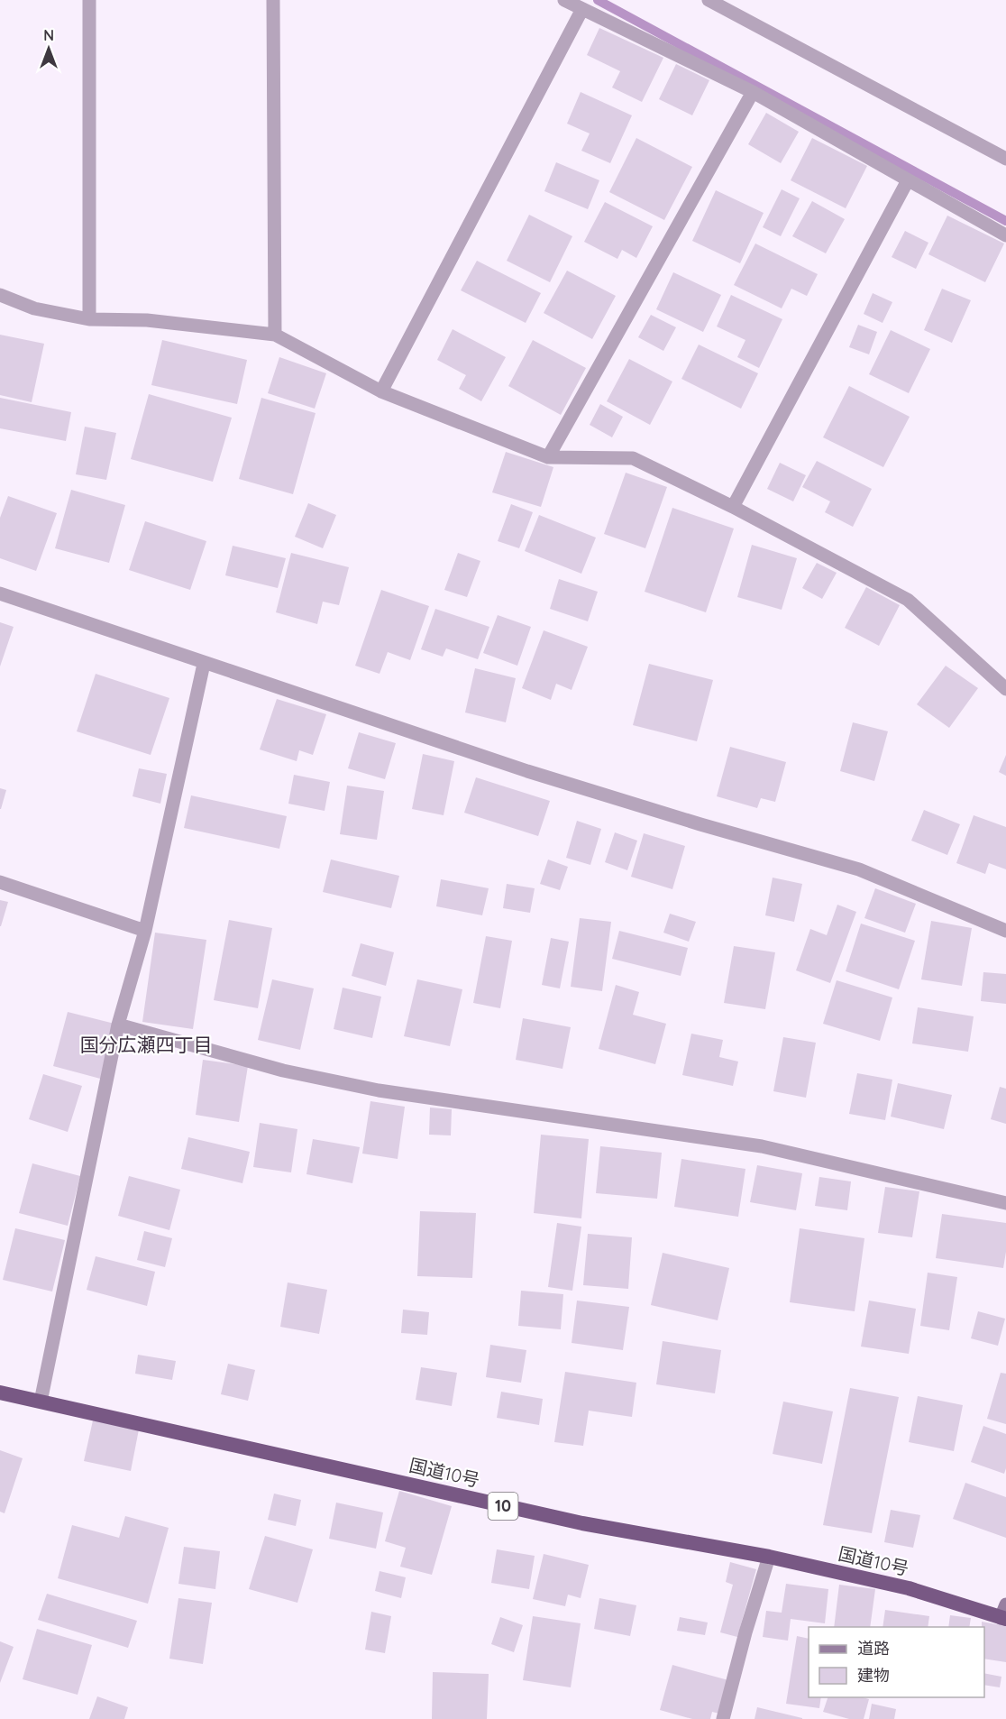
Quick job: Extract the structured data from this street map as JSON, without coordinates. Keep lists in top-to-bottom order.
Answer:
{
  "streets": {
    "highway": ["国道10号", "10"]
  },
  "districts": ["国分広瀬四丁目"],
  "legend": ["道路", "建物"],
  "north": "top"
}
